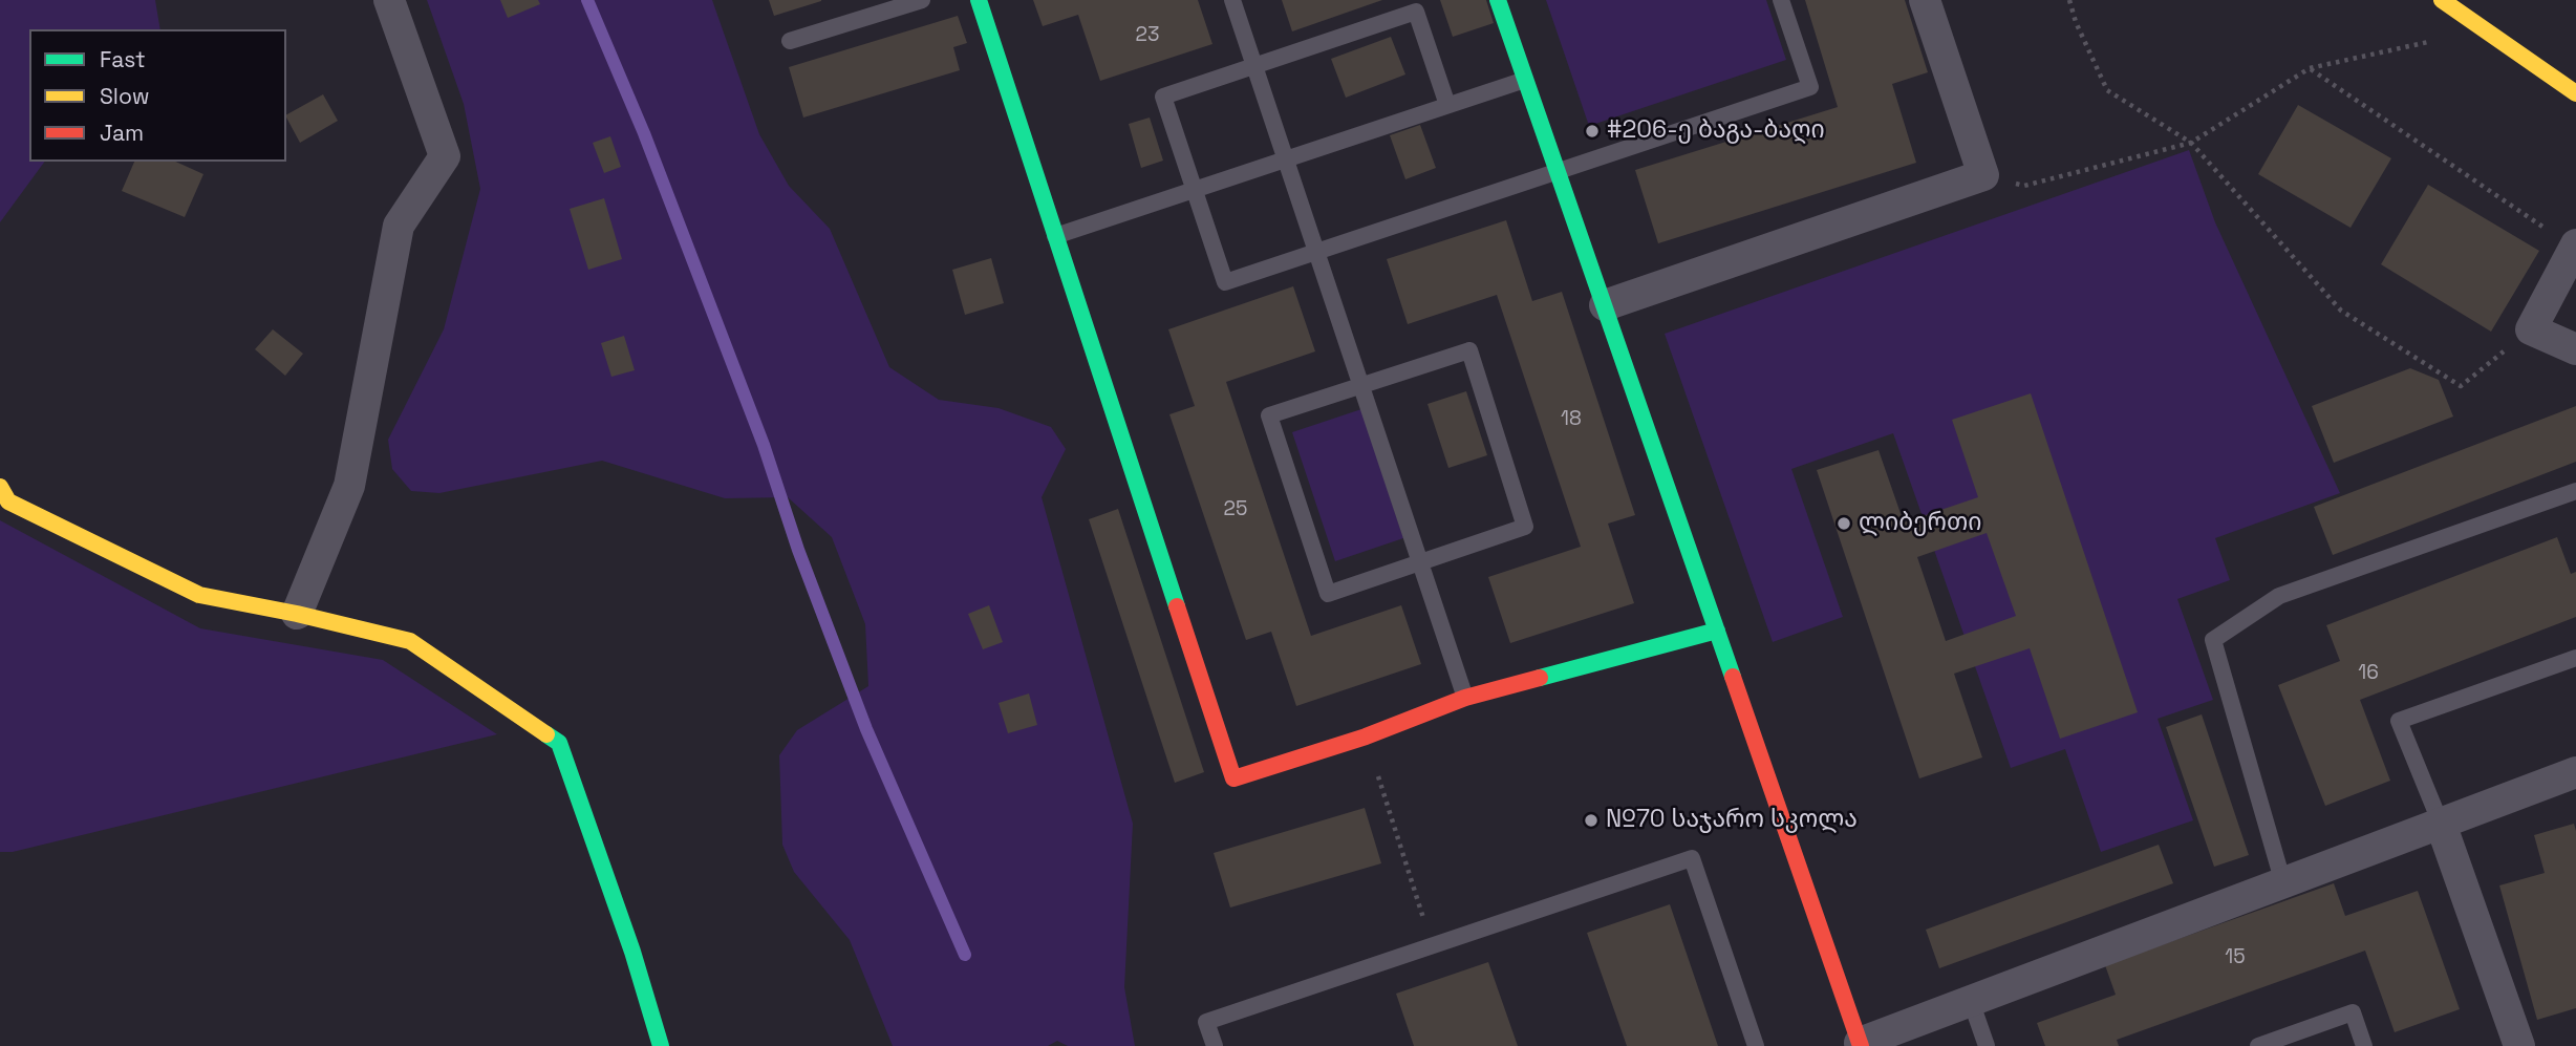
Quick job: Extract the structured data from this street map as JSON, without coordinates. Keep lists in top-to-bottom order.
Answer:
{
  "places": ["#206-ე ბაგა-ბაღი", "ლიბერთი", "№70 საჯარო სკოლა"],
  "house_numbers": [
    "23",
    "18",
    "25",
    "16",
    "15"
  ],
  "legend": ["Fast", "Slow", "Jam"]
}
